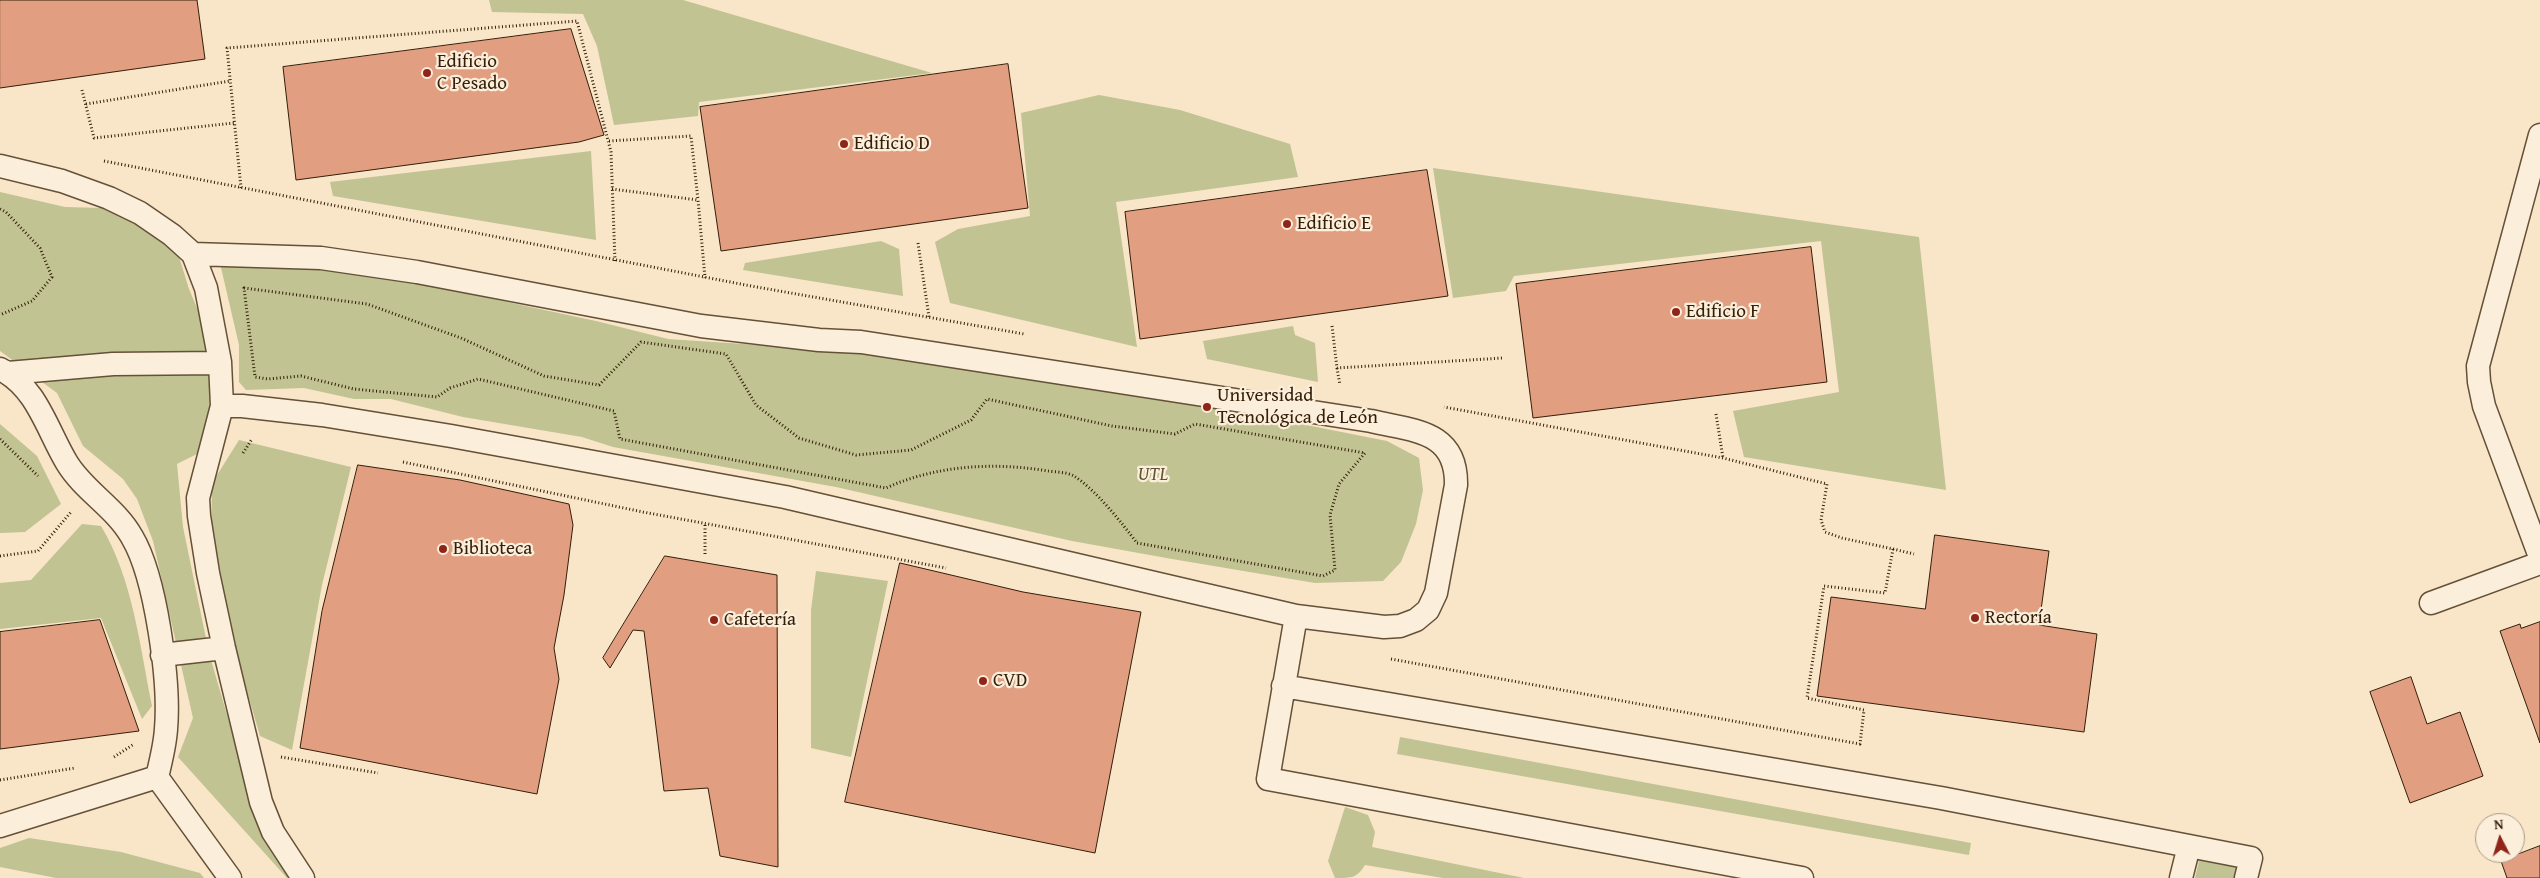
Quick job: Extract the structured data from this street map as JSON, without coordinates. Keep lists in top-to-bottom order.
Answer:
{
  "parks": ["UTL"],
  "places": [
    "Edificio C Pesado",
    "Edificio D",
    "Edificio E",
    "Edificio F",
    "Universidad Tecnológica de León",
    "Biblioteca",
    "Rectoría",
    "Cafetería",
    "CVD"
  ],
  "north": "top"
}
